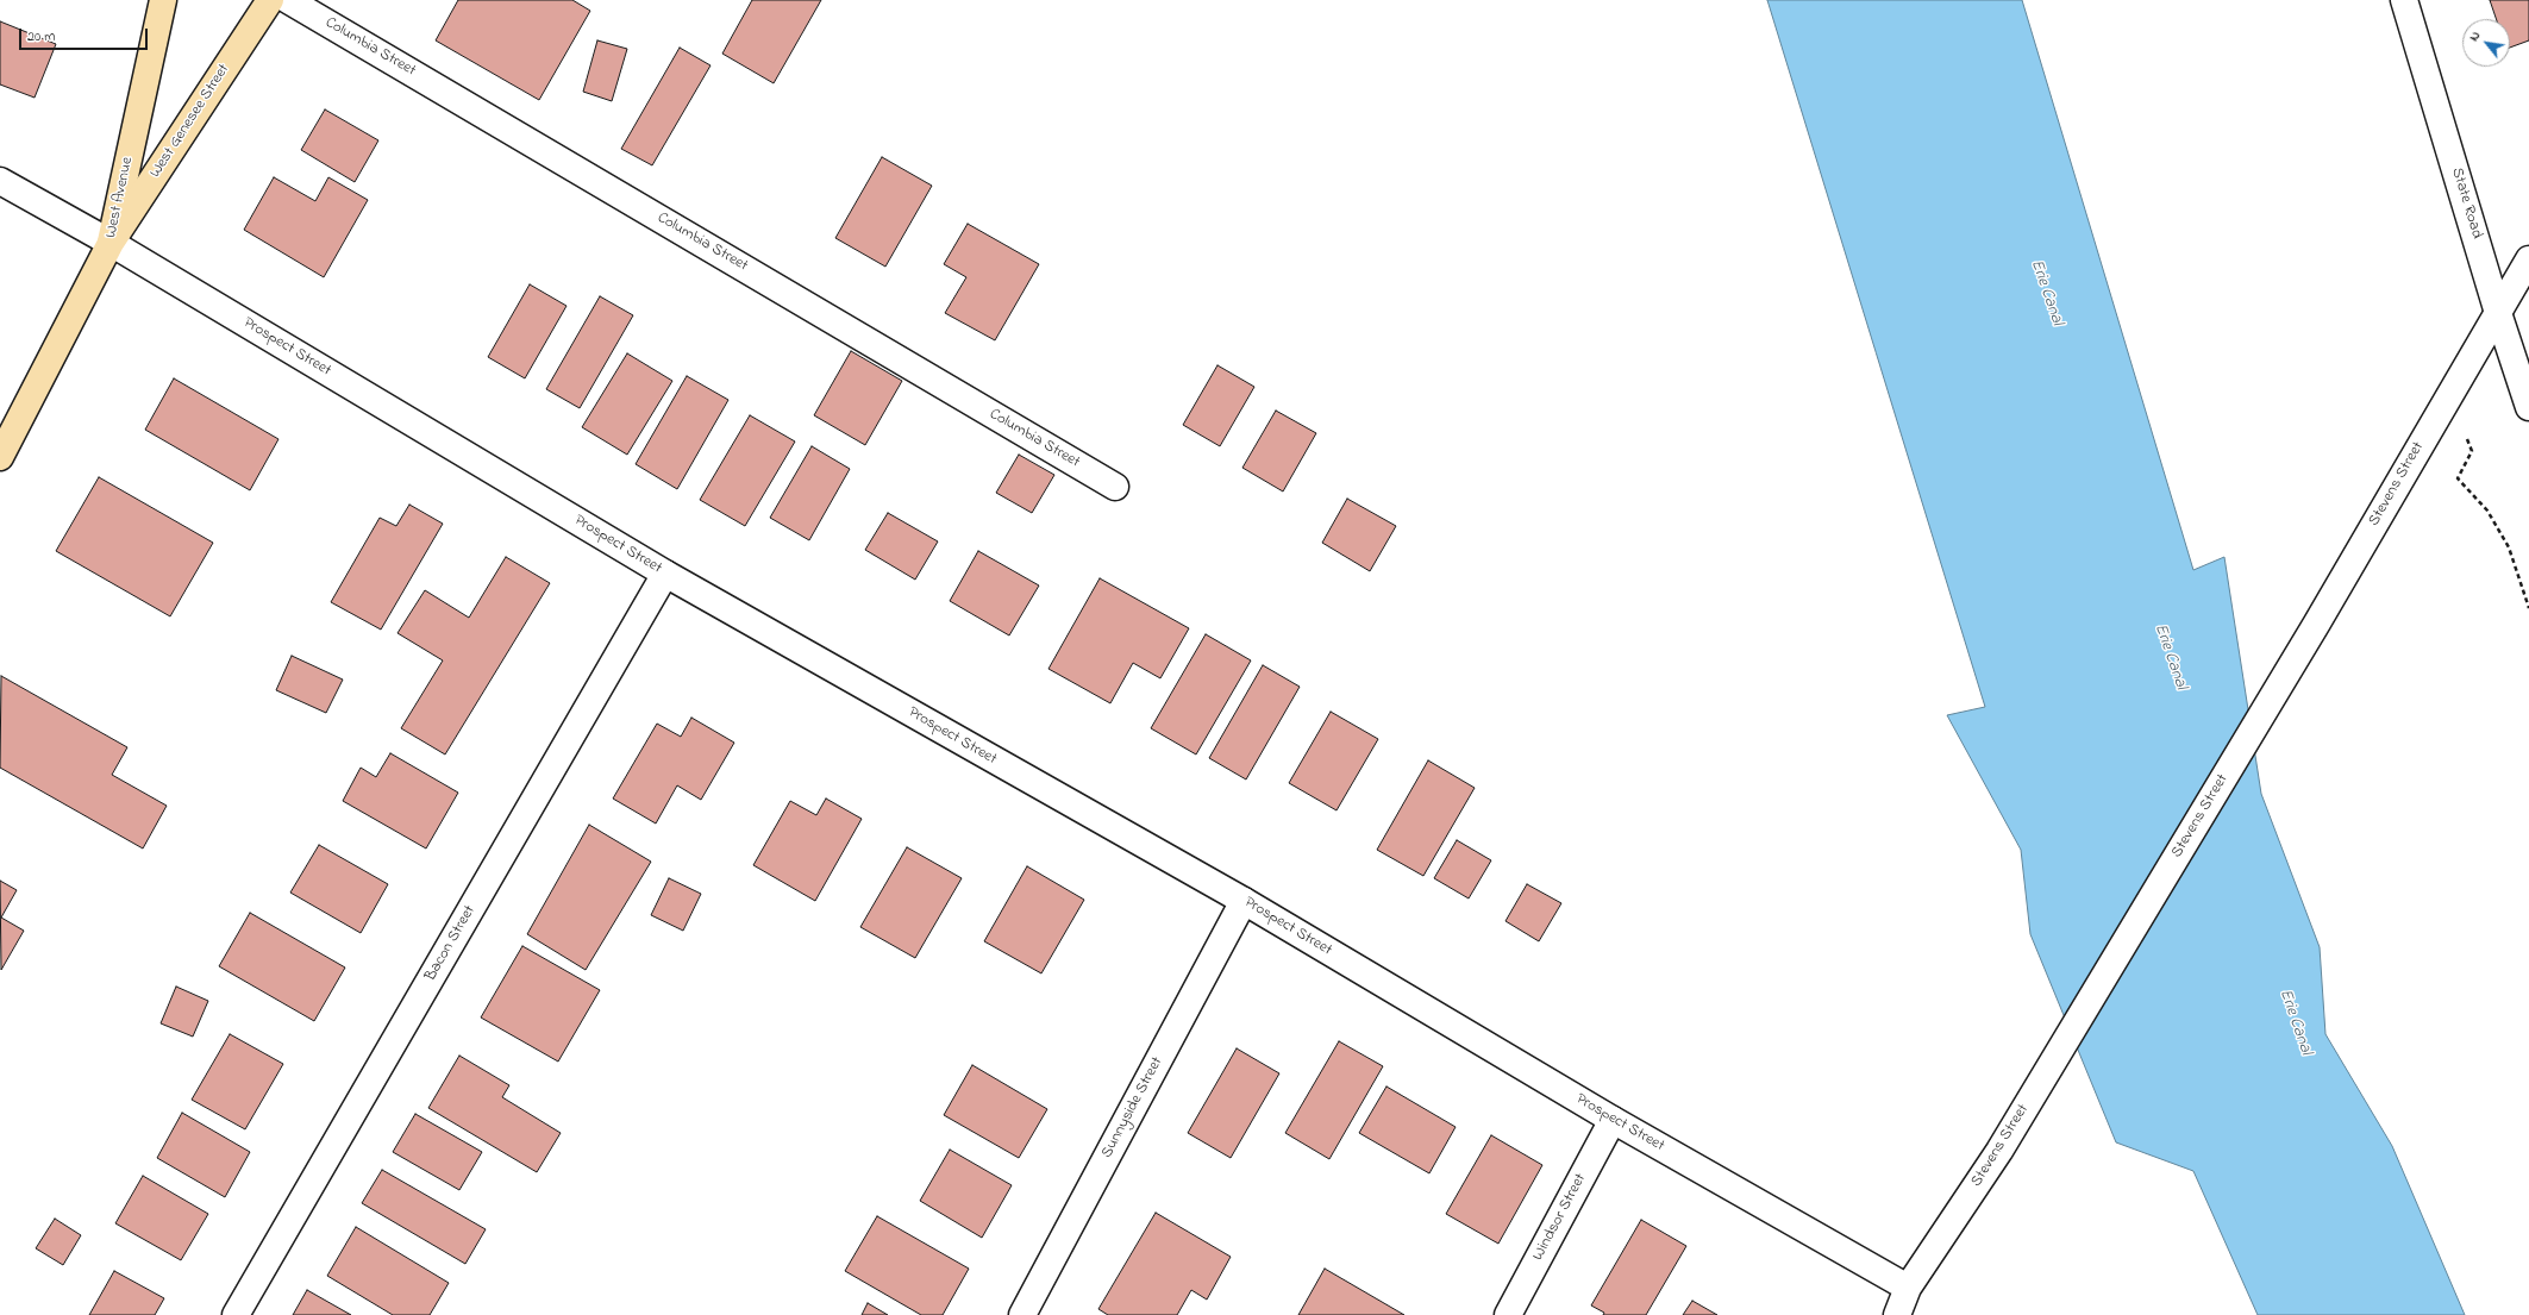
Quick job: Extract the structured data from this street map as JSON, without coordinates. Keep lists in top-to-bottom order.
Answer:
{
  "streets": {
    "main road": ["West Genesee Street", "West Avenue"],
    "street": [
      "Columbia Street",
      "State Road",
      "Prospect Street",
      "Stevens Street",
      "Bacon Street",
      "Sunnyside Street",
      "Windsor Street"
    ]
  },
  "crossings": [
    ["West Genesee Street", "West Avenue"],
    ["West Genesee Street", "Prospect Street"],
    ["West Avenue", "Prospect Street"],
    ["State Road", "Stevens Street"],
    ["Prospect Street", "Stevens Street"],
    ["Prospect Street", "Bacon Street"],
    ["Prospect Street", "Sunnyside Street"],
    ["Prospect Street", "Windsor Street"]
  ],
  "water": ["Erie Canal"],
  "scale_bar": "20 m",
  "north": "top left"
}
